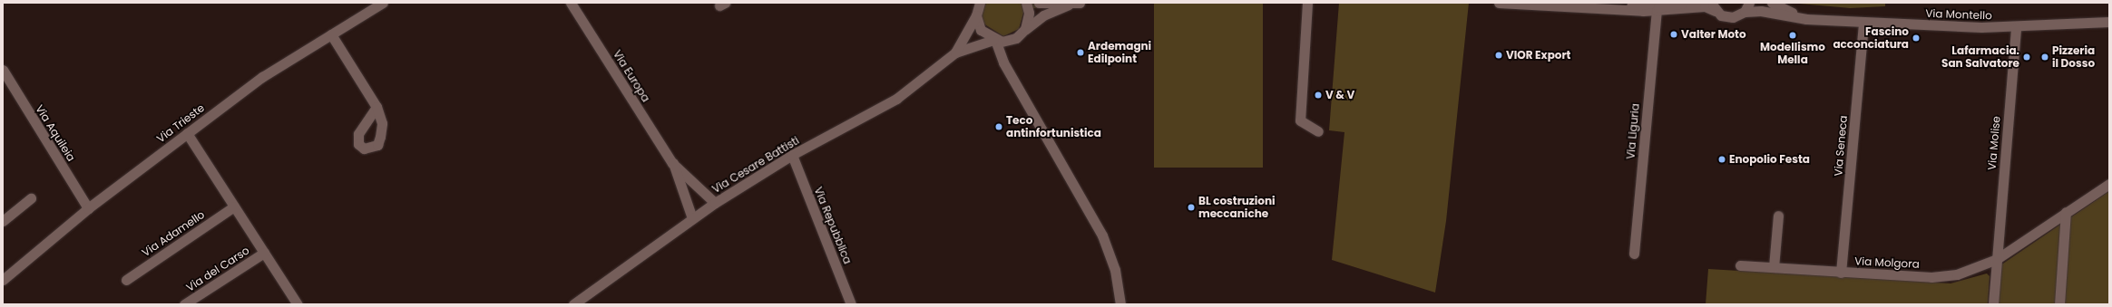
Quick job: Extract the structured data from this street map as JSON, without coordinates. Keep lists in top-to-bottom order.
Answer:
{
  "streets": {
    "street": [
      "Via Montello",
      "Via Europa",
      "Via Trieste",
      "Via Liguria",
      "Via Aquileia",
      "Via Molise",
      "Via Seneca",
      "Via Cesare Battisti",
      "Via Repubblica",
      "Via Adamello",
      "Via Molgora",
      "Via del Carso"
    ]
  },
  "crossings": [
    ["Via Montello", "Via Molise"],
    ["Via Montello", "Via Seneca"],
    ["Via Europa", "Via Cesare Battisti"],
    ["Via Trieste", "Via Aquileia"],
    ["Via Molise", "Via Molgora"],
    ["Via Seneca", "Via Molgora"],
    ["Via Cesare Battisti", "Via Repubblica"]
  ],
  "places": [
    "Valter Moto",
    "Modellismo Mella",
    "Fascino acconciatura",
    "Ardemagni Edilpoint",
    "VIOR Export",
    "Lafarmacia. San Salvatore",
    "Pizzeria il Dosso",
    "V & V",
    "Teco antinfortunistica",
    "Enopolio Festa",
    "BL costruzioni meccaniche"
  ]
}
